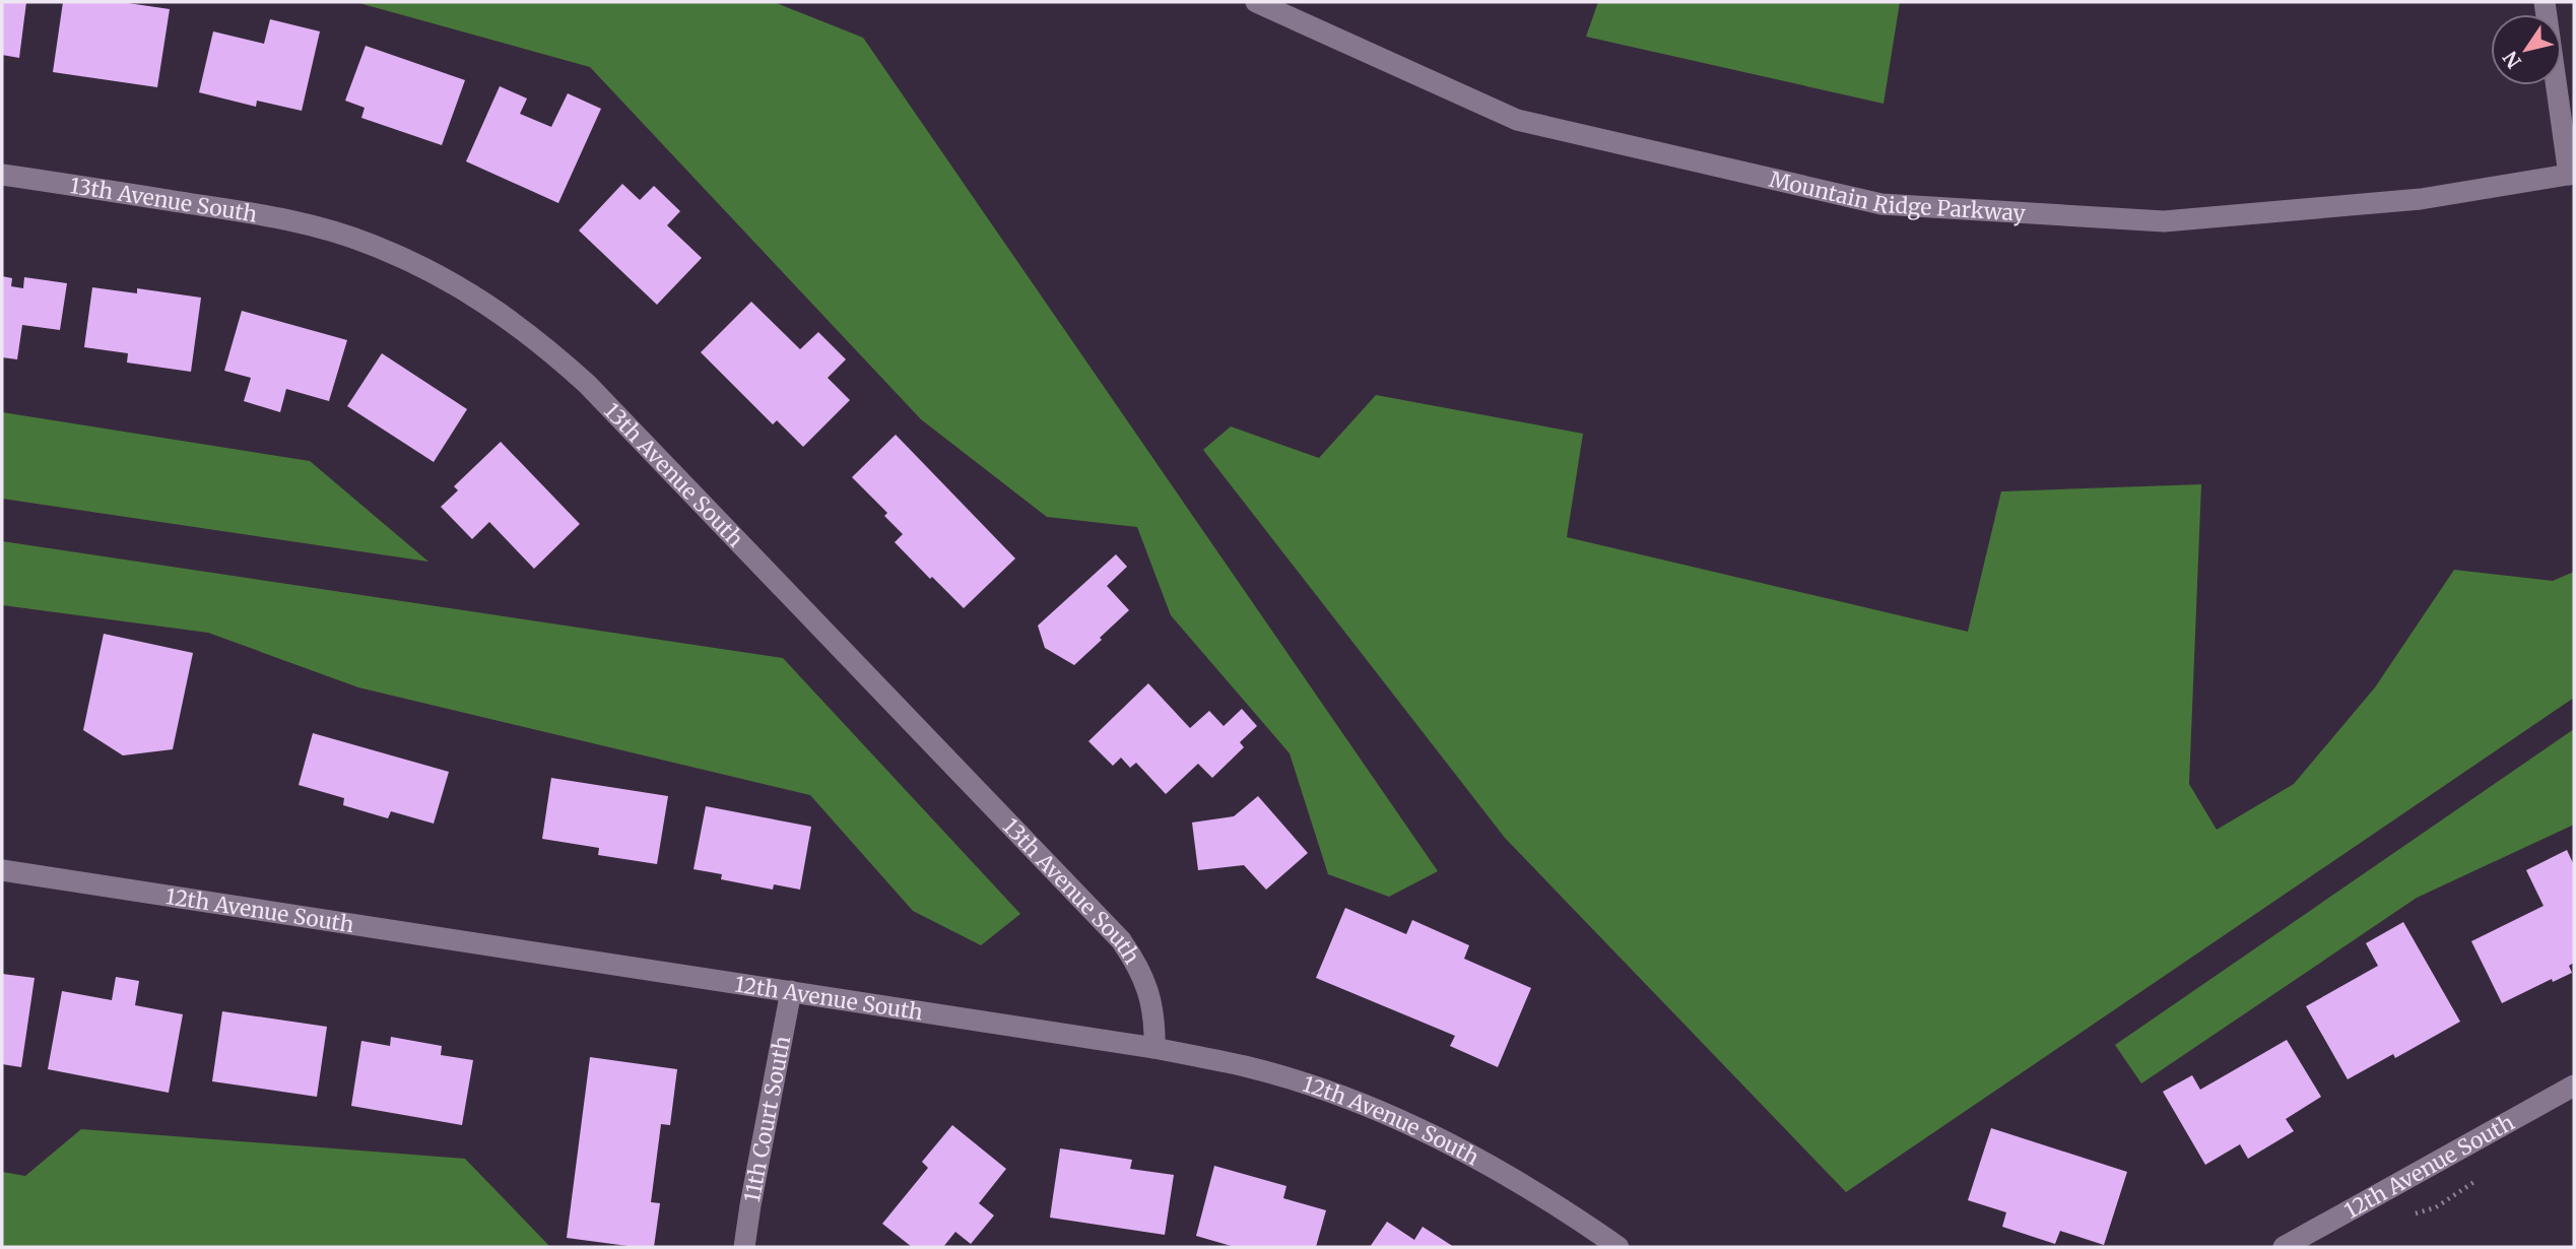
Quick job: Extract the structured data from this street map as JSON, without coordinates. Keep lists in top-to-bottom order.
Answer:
{
  "streets": {
    "street": [
      "Mountain Ridge Parkway",
      "13th Avenue South",
      "12th Avenue South",
      "11th Court South"
    ]
  },
  "crossings": [
    ["13th Avenue South", "12th Avenue South"],
    ["12th Avenue South", "11th Court South"]
  ],
  "north": "bottom left"
}
